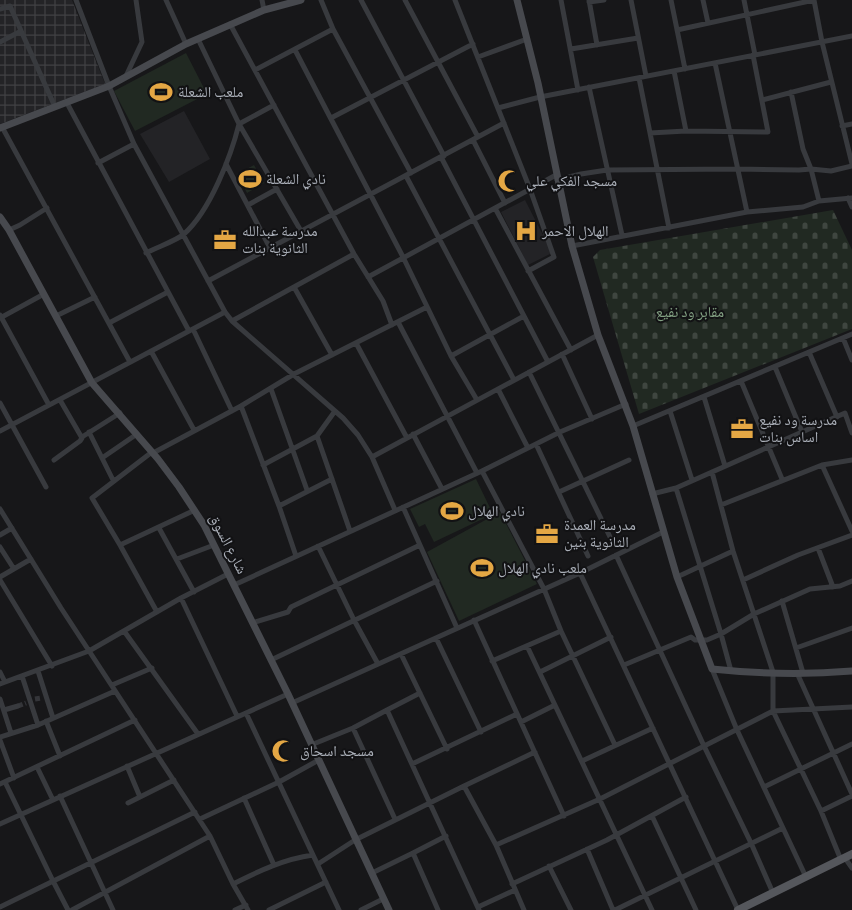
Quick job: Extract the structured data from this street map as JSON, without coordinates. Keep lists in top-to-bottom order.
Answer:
{
  "streets": {
    "street": ["شارع السوق"]
  },
  "parks": ["مقابر ود نفيع"],
  "places": {
    "sports": [
      "ملعب الشعلة",
      "نادي الشعلة",
      "نادي الهلال",
      "ملعب نادي الهلال"
    ],
    "mosque": ["مسجد الفكي علي", "مسجد اسحاق"],
    "hospital": ["الهلال الاحمر"],
    "office": ["مدرسة عبدالله الثانوية بنات", "مدرسة ود نفيع اساس بنات", "مدرسة العمدة الثانوية بنين"]
  }
}
